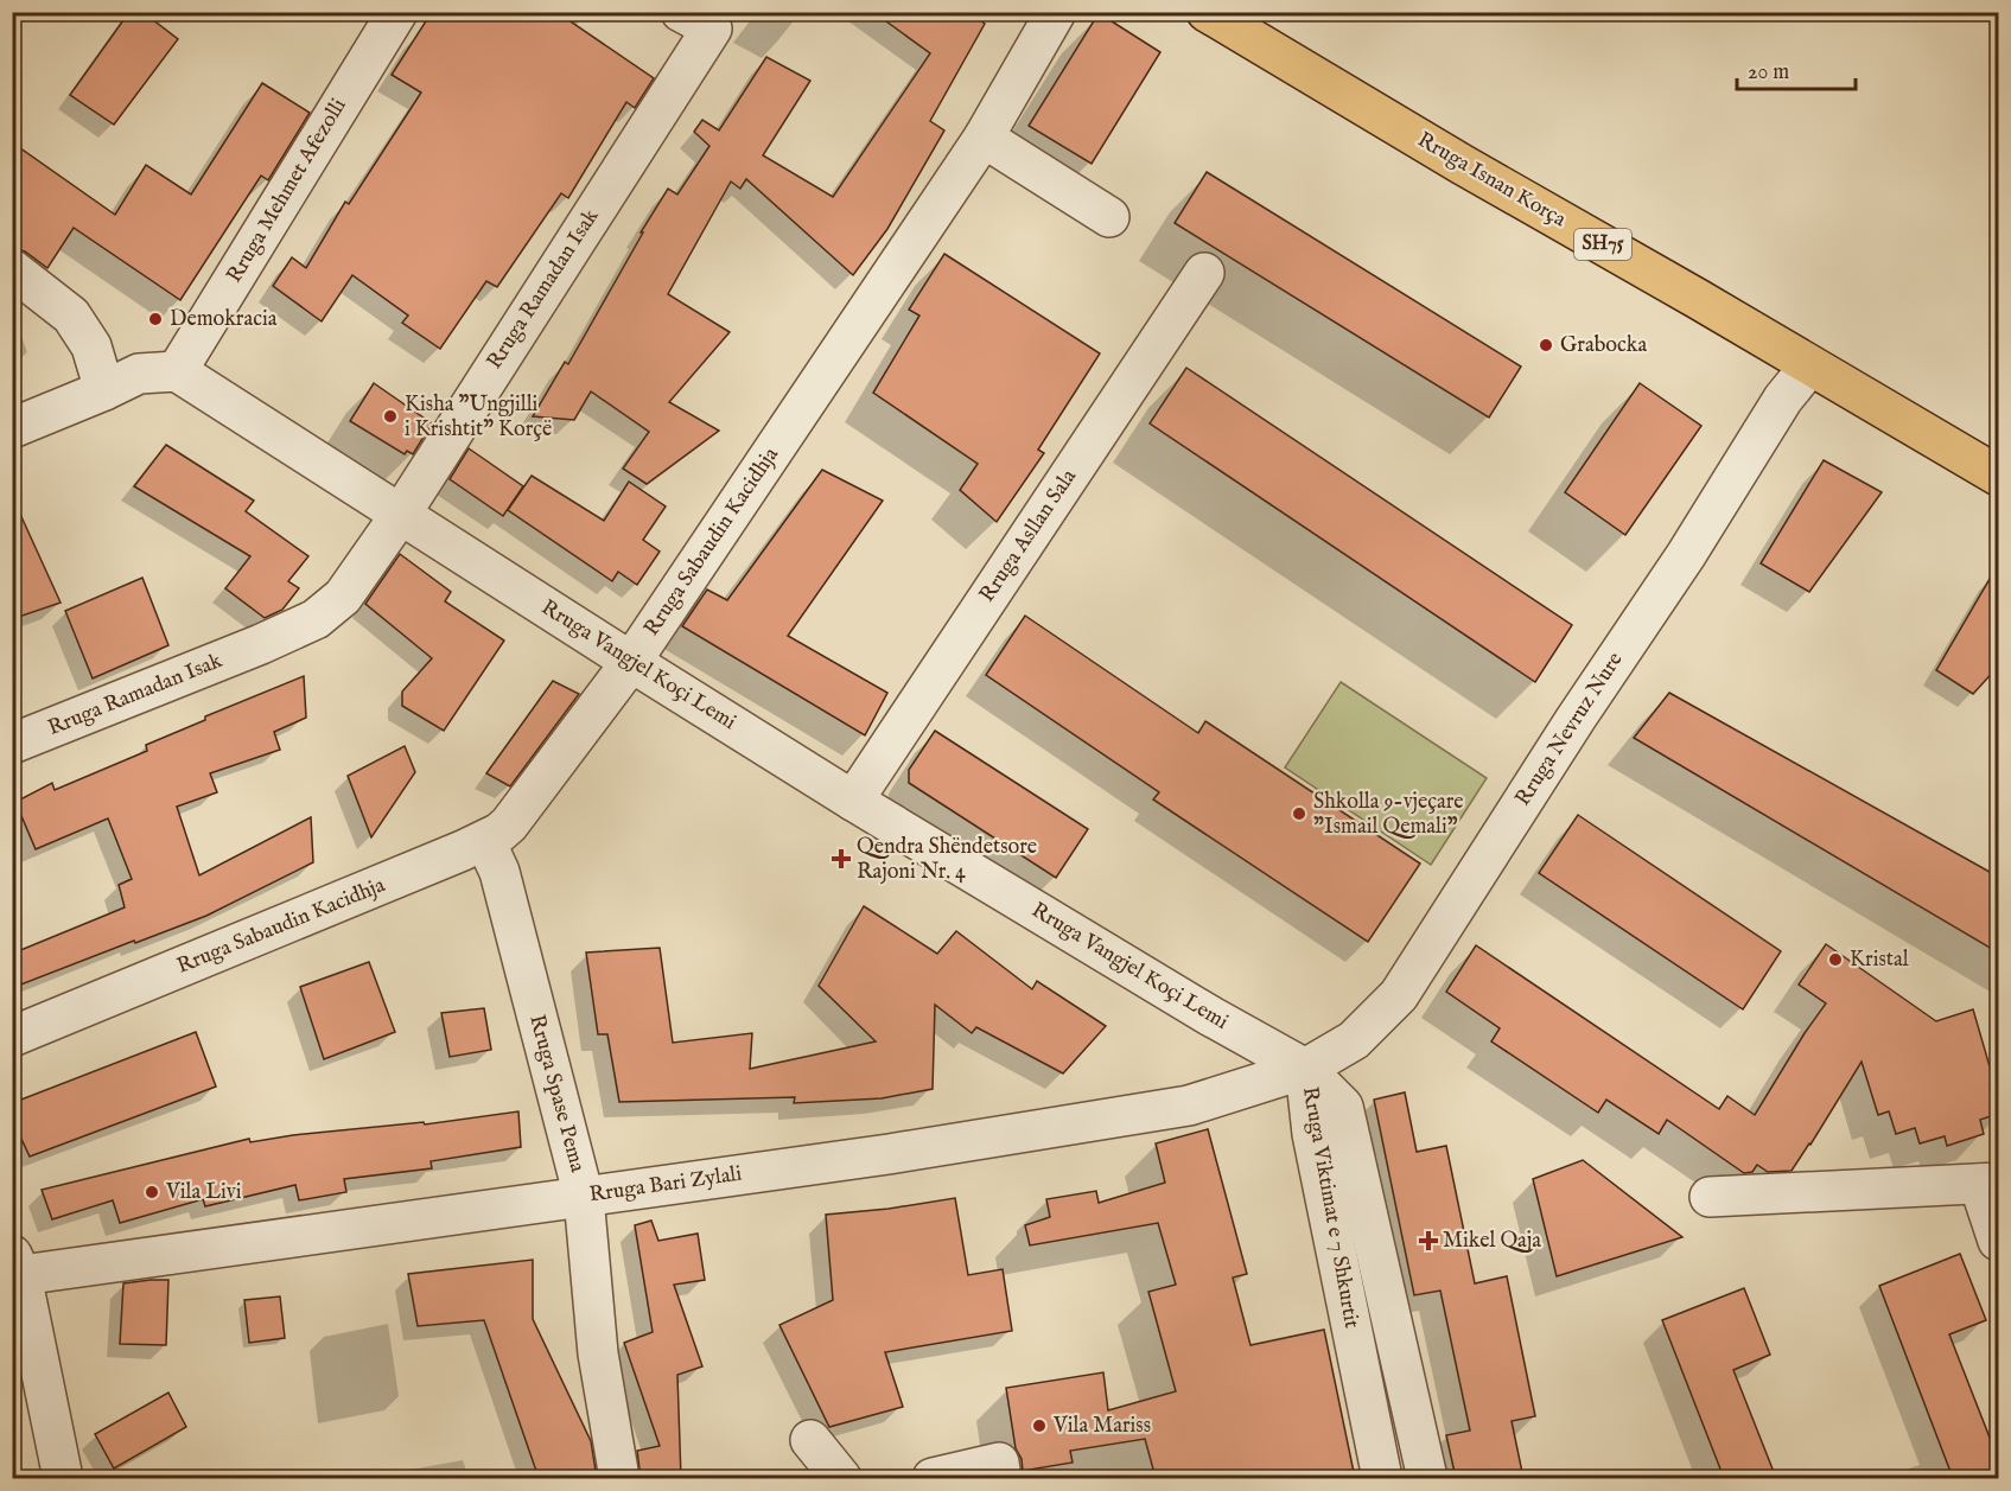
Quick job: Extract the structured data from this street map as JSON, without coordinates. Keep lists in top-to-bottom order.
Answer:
{
  "streets": {
    "main road": ["Rruga Isnan Korça", "SH75"],
    "street": [
      "Rruga Mehmet Afezolli",
      "Rruga Ramadan Isak",
      "Rruga Asllan Sala",
      "Rruga Sabaudin Kacidhja",
      "Rruga Vangjel Koçi Lemi",
      "Rruga Nevruz Nure",
      "Rruga Spase Pema",
      "Rruga Bari Zylali",
      "Rruga Viktimat e 7 Shkurtit"
    ]
  },
  "crossings": [
    ["Rruga Isnan Korça", "Rruga Nevruz Nure"],
    ["Rruga Mehmet Afezolli", "Rruga Vangjel Koçi Lemi"],
    ["Rruga Ramadan Isak", "Rruga Vangjel Koçi Lemi"],
    ["Rruga Asllan Sala", "Rruga Vangjel Koçi Lemi"],
    ["Rruga Sabaudin Kacidhja", "Rruga Vangjel Koçi Lemi"],
    ["Rruga Sabaudin Kacidhja", "Rruga Spase Pema"],
    ["Rruga Vangjel Koçi Lemi", "Rruga Nevruz Nure"],
    ["Rruga Vangjel Koçi Lemi", "Rruga Bari Zylali"],
    ["Rruga Vangjel Koçi Lemi", "Rruga Viktimat e 7 Shkurtit"],
    ["Rruga Nevruz Nure", "Rruga Bari Zylali"],
    ["Rruga Nevruz Nure", "Rruga Viktimat e 7 Shkurtit"],
    ["Rruga Spase Pema", "Rruga Bari Zylali"],
    ["Rruga Bari Zylali", "Rruga Viktimat e 7 Shkurtit"]
  ],
  "places": {
    "other": [
      "Demokracia",
      "Grabocka",
      "Kisha \"Ungjilli i Krishtit\" Korçë",
      "Shkolla 9-vjeçare \"Ismail Qemali\"",
      "Kristal",
      "Vila Livi",
      "Vila Mariss"
    ],
    "health": ["Qendra Shëndetsore Rajoni Nr. 4", "Mikel Qaja"]
  },
  "scale_bar": "20 m"
}
